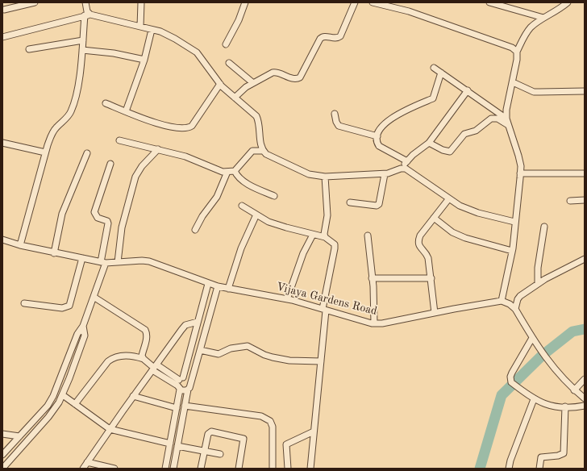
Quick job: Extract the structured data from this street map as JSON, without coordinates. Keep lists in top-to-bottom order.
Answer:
{
  "streets": {
    "street": ["Vijaya Gardens Road"]
  }
}
